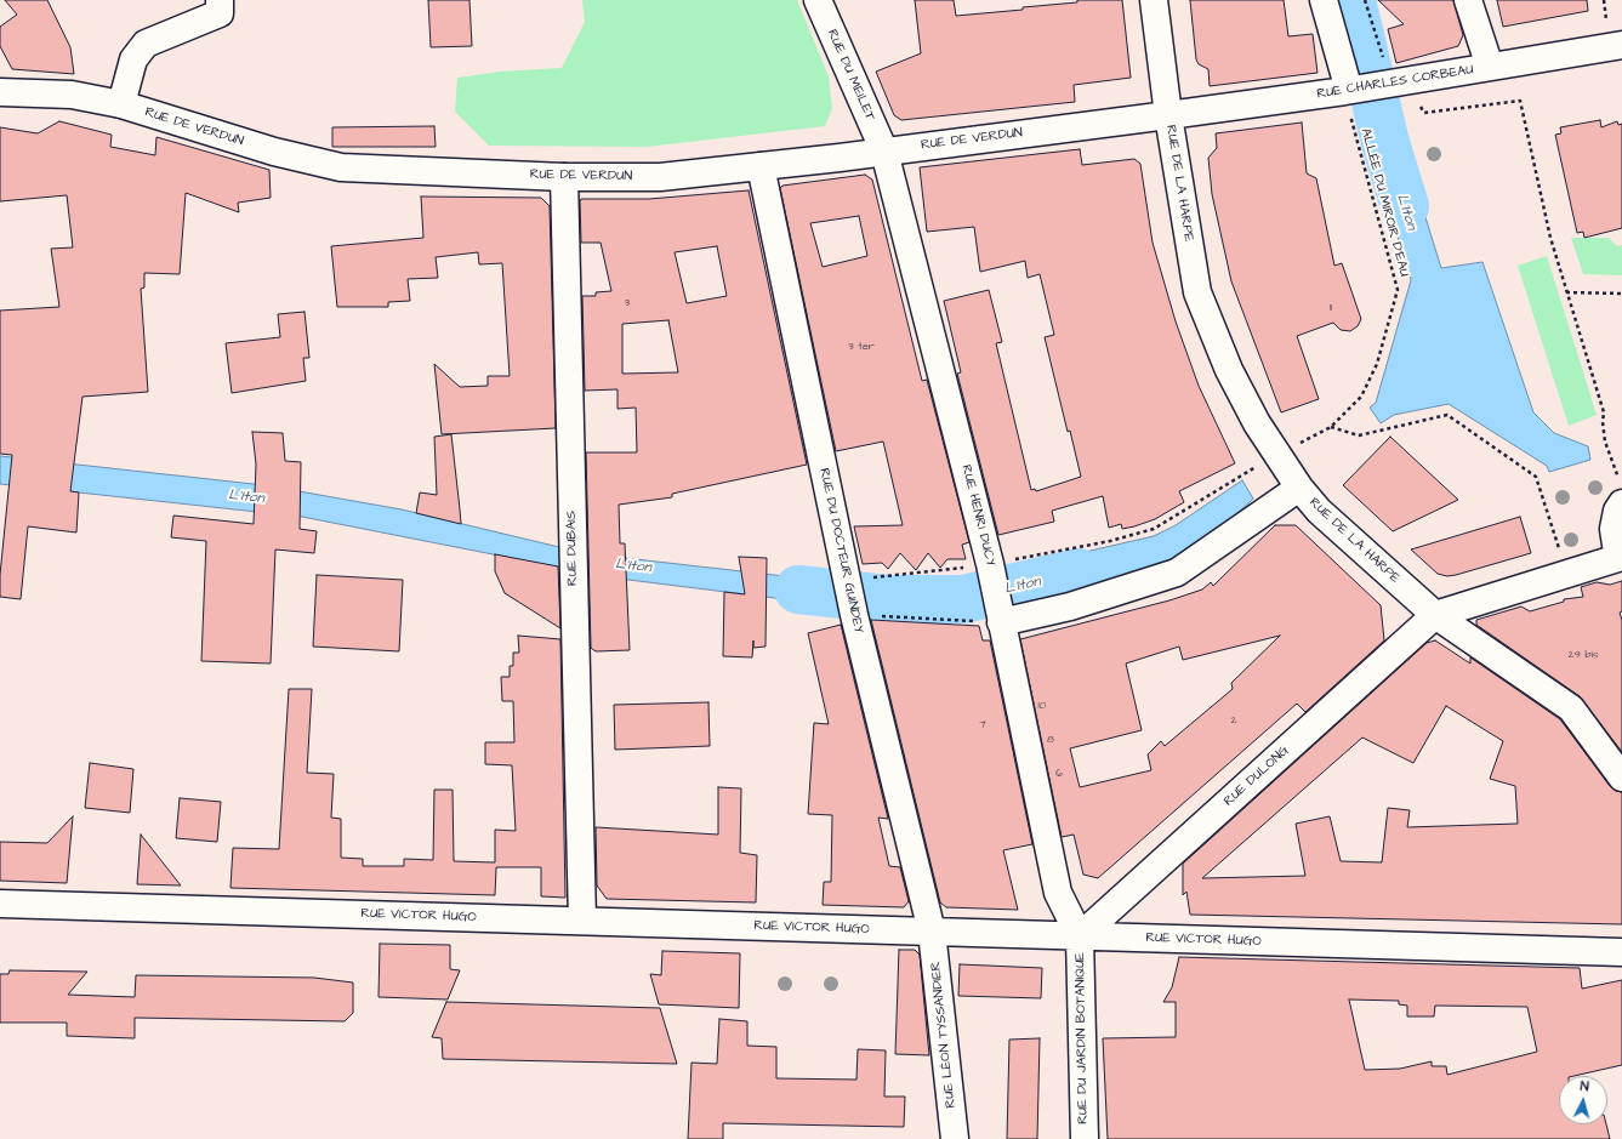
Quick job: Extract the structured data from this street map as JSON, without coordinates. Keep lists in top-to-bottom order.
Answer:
{
  "streets": {
    "street": [
      "RUE DU MEILET",
      "RUE CHARLES CORBEAU",
      "RUE DE VERDUN",
      "RUE DE LA HARPE",
      "RUE HENRI DUCY",
      "RUE DUBAIS",
      "RUE DU DOCTEUR GUINDEY",
      "RUE DULONG",
      "RUE VICTOR HUGO",
      "RUE LÉON TYSSANDIER",
      "RUE DU JARDIN BOTANIQUE"
    ],
    "path": ["ALLÉE DU MIROIR D'EAU"]
  },
  "crossings": [
    ["RUE DU MEILET", "RUE DE VERDUN"],
    ["RUE DU MEILET", "RUE HENRI DUCY"],
    ["RUE CHARLES CORBEAU", "RUE DE VERDUN"],
    ["RUE CHARLES CORBEAU", "RUE DE LA HARPE"],
    ["RUE CHARLES CORBEAU", "ALLÉE DU MIROIR D'EAU"],
    ["RUE DE VERDUN", "RUE DE LA HARPE"],
    ["RUE DE VERDUN", "RUE HENRI DUCY"],
    ["RUE DE VERDUN", "RUE DUBAIS"],
    ["RUE DE VERDUN", "RUE DU DOCTEUR GUINDEY"],
    ["RUE DE LA HARPE", "RUE DULONG"],
    ["RUE HENRI DUCY", "RUE DULONG"],
    ["RUE HENRI DUCY", "RUE VICTOR HUGO"],
    ["RUE HENRI DUCY", "RUE DU JARDIN BOTANIQUE"],
    ["RUE DUBAIS", "RUE VICTOR HUGO"],
    ["RUE DU DOCTEUR GUINDEY", "RUE VICTOR HUGO"],
    ["RUE DU DOCTEUR GUINDEY", "RUE LÉON TYSSANDIER"],
    ["RUE DULONG", "RUE VICTOR HUGO"],
    ["RUE DULONG", "RUE DU JARDIN BOTANIQUE"],
    ["RUE VICTOR HUGO", "RUE LÉON TYSSANDIER"],
    ["RUE VICTOR HUGO", "RUE DU JARDIN BOTANIQUE"]
  ],
  "water": ["L'Iton"],
  "house_numbers": [
    "3",
    "11",
    "3 ter",
    "29 bis",
    "10",
    "2",
    "7",
    "8",
    "6"
  ],
  "north": "top"
}
